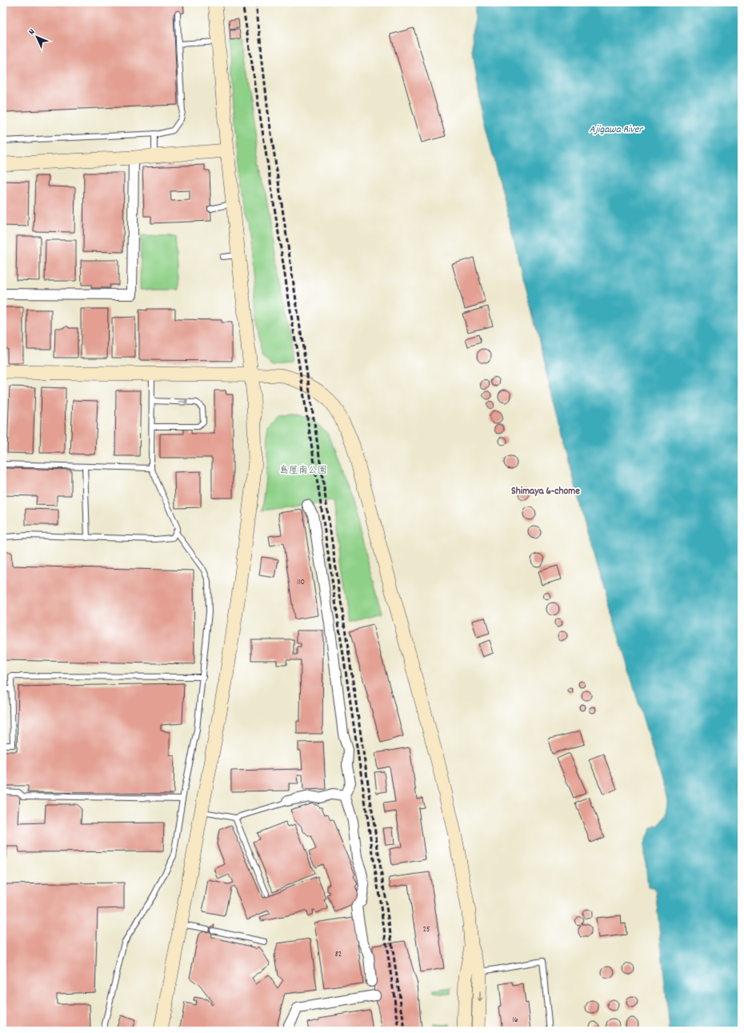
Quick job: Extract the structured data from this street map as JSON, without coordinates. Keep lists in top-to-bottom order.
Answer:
{
  "districts": ["Shimaya 6-chome"],
  "water": ["Ajigawa River"],
  "parks": ["島屋南公園"],
  "house_numbers": [
    "110",
    "25",
    "82",
    "16"
  ],
  "north": "top left"
}
